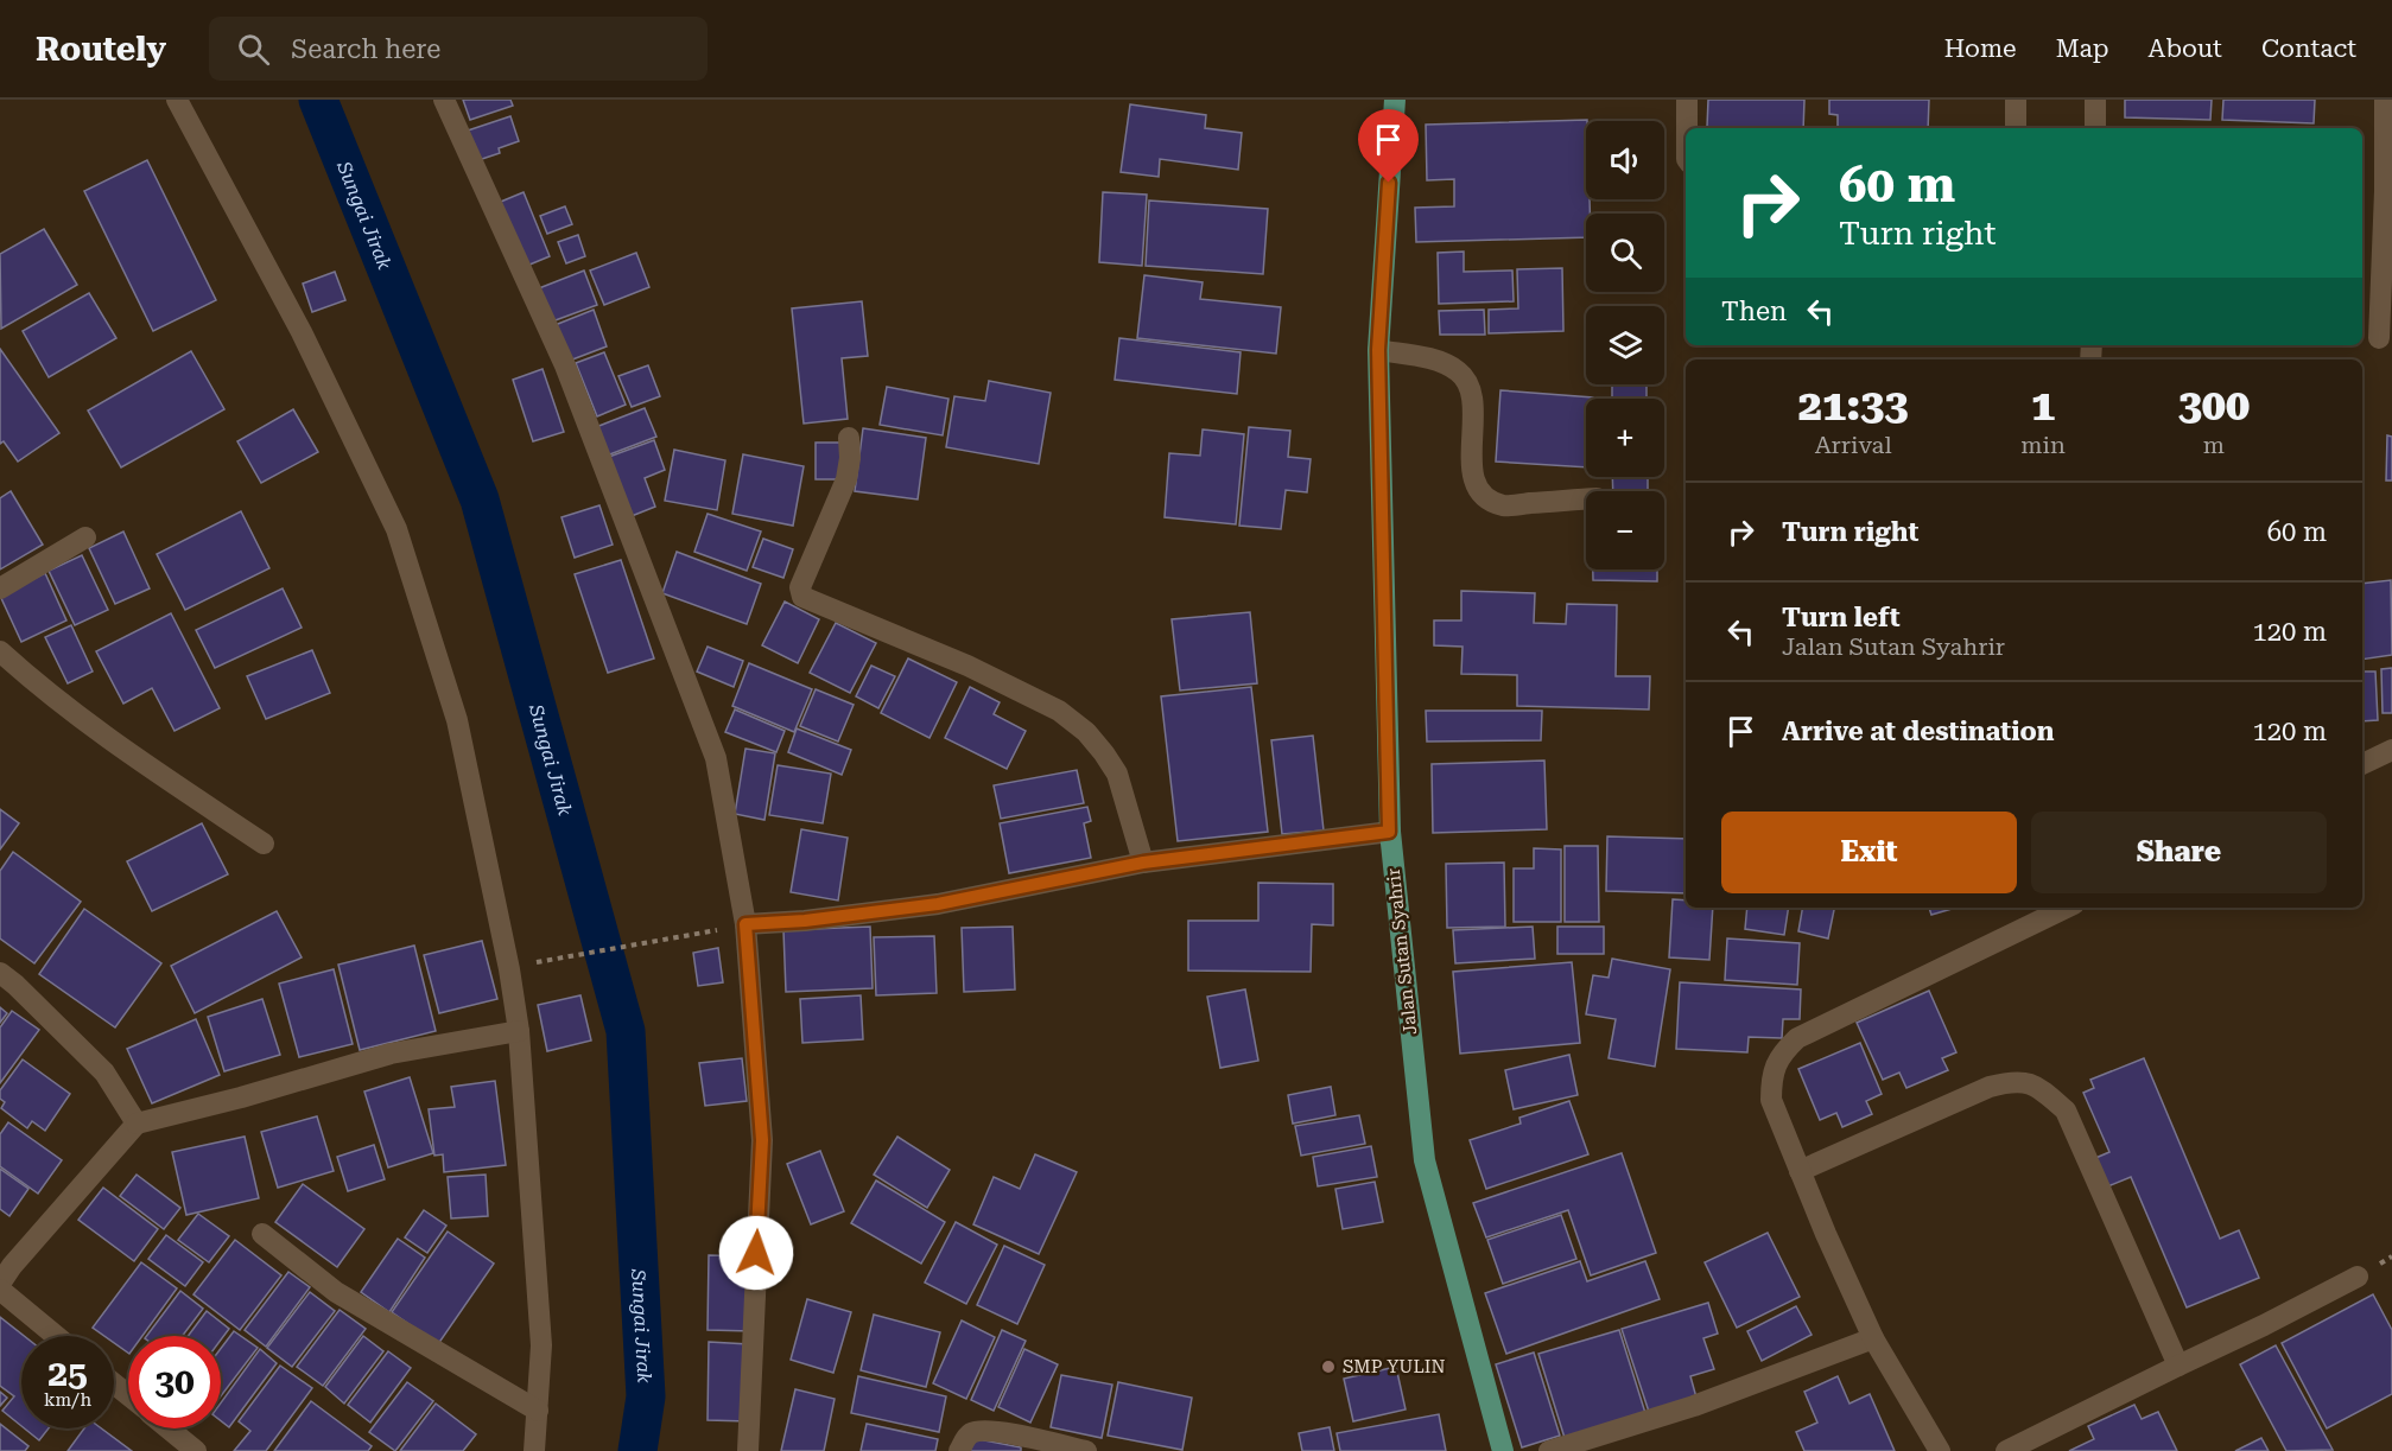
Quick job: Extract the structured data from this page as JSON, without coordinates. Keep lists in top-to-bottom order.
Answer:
{
  "streets": {
    "main road": ["Jalan Sutan Syahrir"]
  },
  "water": ["Sungai Jirak"],
  "places": ["SMP YULIN"],
  "page": {
    "header": "Routely",
    "search": "Search here",
    "nav": [
      "Home",
      "Map",
      "About",
      "Contact"
    ],
    "map_buttons": ["+", "−"],
    "turn": ["60 m", "Turn right"],
    "then": "Then",
    "eta": [
      "21:33",
      "Arrival",
      "1",
      "min",
      "300",
      "m"
    ],
    "list": [
      {
        "name": "Turn right",
        "value": "60 m"
      },
      {
        "name": "Turn left",
        "note": "Jalan Sutan Syahrir",
        "value": "120 m"
      },
      {
        "name": "Arrive at destination",
        "value": "120 m"
      }
    ],
    "buttons": ["Exit", "Share"],
    "speed": "25 km/h",
    "limit": "30"
  }
}
